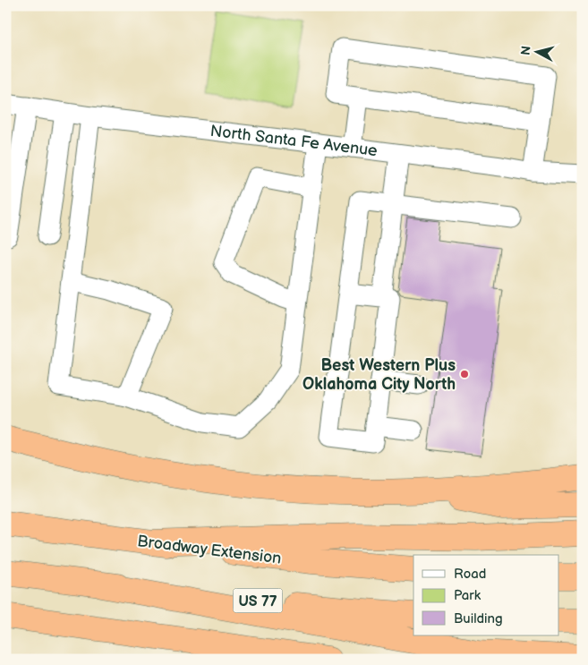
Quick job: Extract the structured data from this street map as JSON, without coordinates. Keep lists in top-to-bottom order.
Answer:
{
  "streets": {
    "highway": ["Broadway Extension", "US 77"],
    "street": ["North Santa Fe Avenue"]
  },
  "places": ["Best Western Plus Oklahoma City North"],
  "legend": ["Road", "Park", "Building"],
  "north": "left"
}
